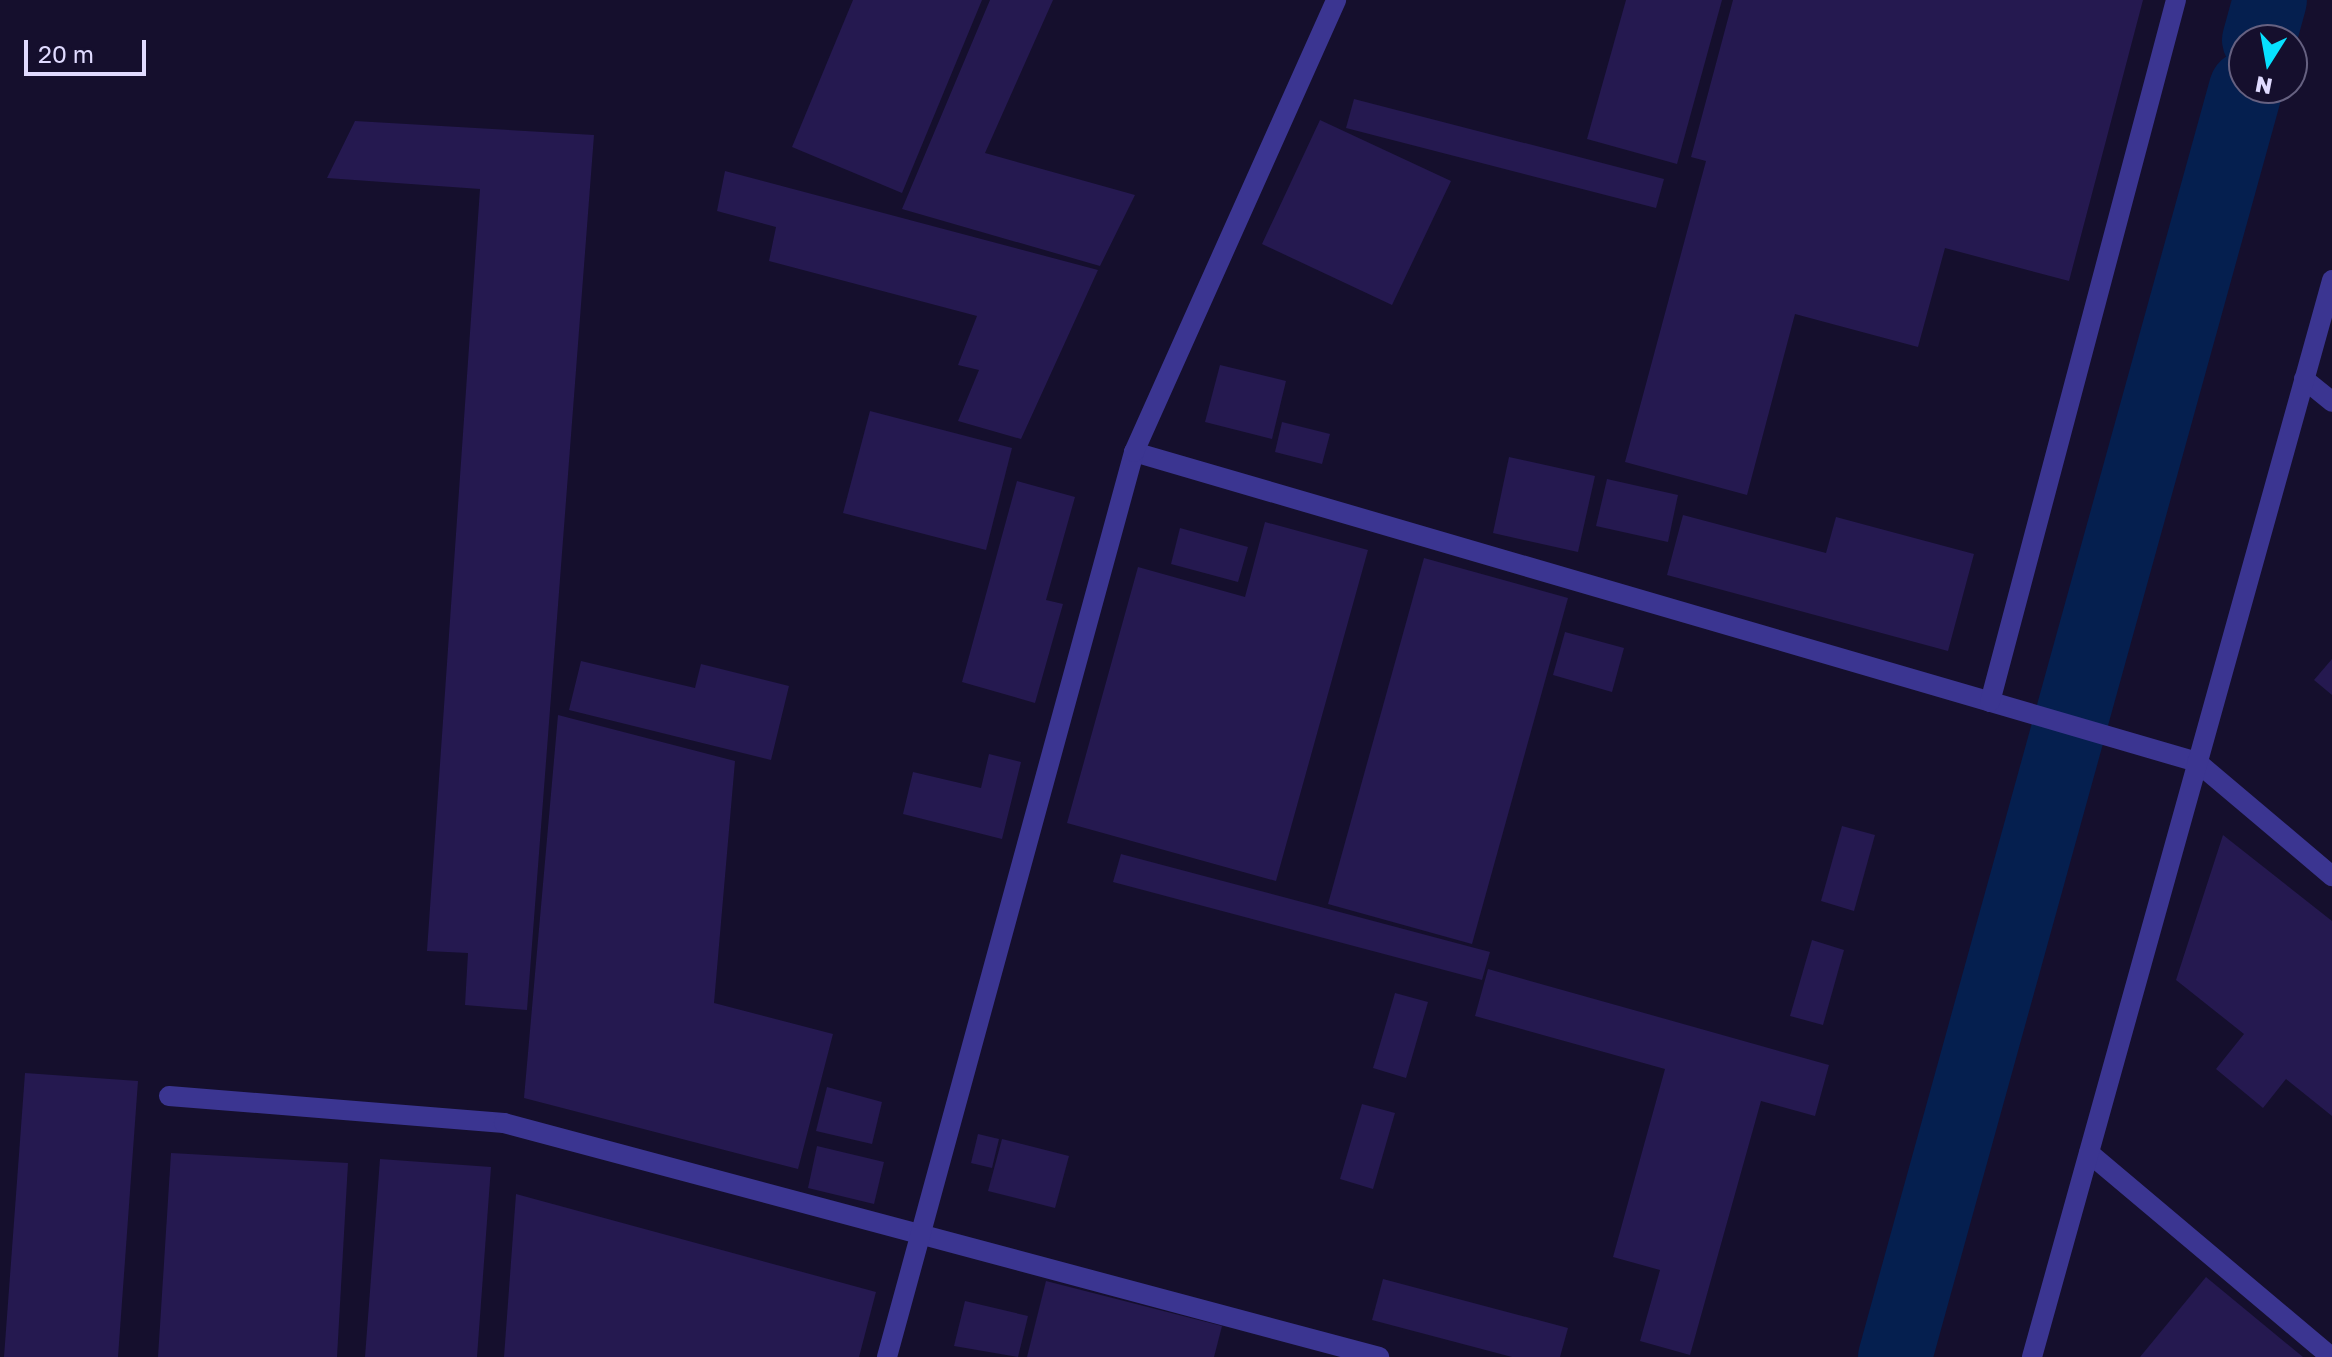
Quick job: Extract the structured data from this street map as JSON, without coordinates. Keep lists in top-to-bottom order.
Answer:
{
  "scale_bar": "20 m",
  "north": "bottom"
}
